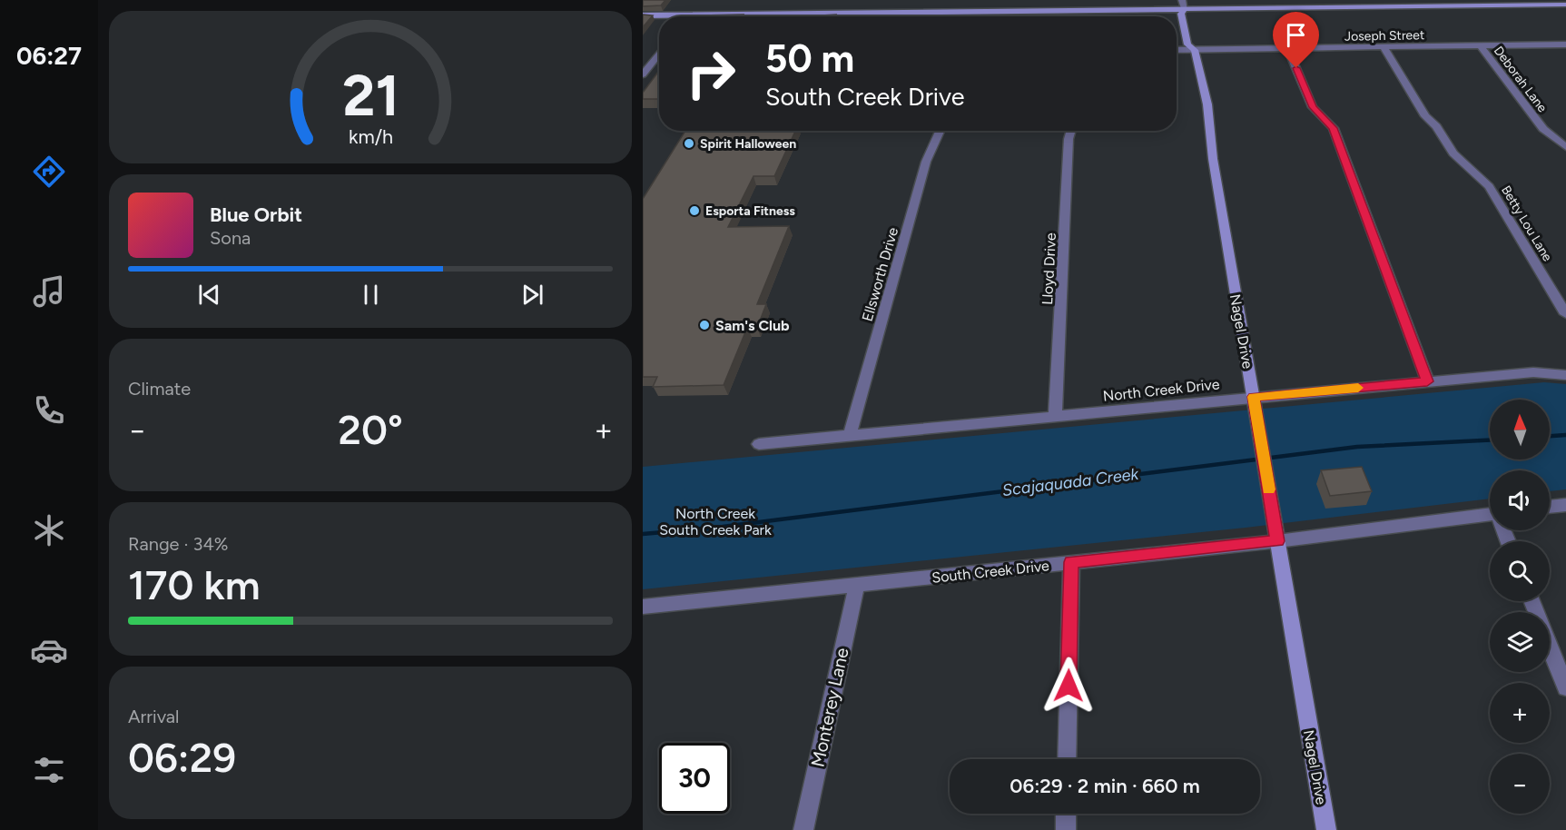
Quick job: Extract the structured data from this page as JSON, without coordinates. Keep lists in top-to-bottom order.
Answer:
{
  "streets": {
    "street": [
      "Joseph Street",
      "Deborah Lane",
      "Betty Lou Lane",
      "Lloyd Drive",
      "Ellsworth Drive",
      "Nagel Drive",
      "North Creek Drive",
      "South Creek Drive",
      "Monterey Lane"
    ]
  },
  "crossings": [
    ["Joseph Street", "Deborah Lane"],
    ["Joseph Street", "Betty Lou Lane"],
    ["Joseph Street", "Nagel Drive"],
    ["Lloyd Drive", "North Creek Drive"],
    ["Ellsworth Drive", "North Creek Drive"],
    ["Nagel Drive", "North Creek Drive"],
    ["Nagel Drive", "South Creek Drive"],
    ["South Creek Drive", "Monterey Lane"]
  ],
  "water": ["Scajaquada Creek"],
  "parks": ["North Creek South Creek Park"],
  "places": ["Spirit Halloween", "Esporta Fitness", "Sam's Club"],
  "north": "top",
  "page": {
    "tabs": "06:27",
    "turn": ["50 m", "South Creek Drive"],
    "song": ["Blue Orbit", "Sona"],
    "tile": [
      "Climate",
      ["Range · 34%", "170 km"],
      ["Arrival", "06:29"]
    ],
    "map_buttons": ["+", "−"],
    "heat": ["−", "20°", "+"],
    "limit": "30",
    "trip": "06:29 · 2 min · 660 m",
    "gauge": ["21", "km/h"]
  }
}
